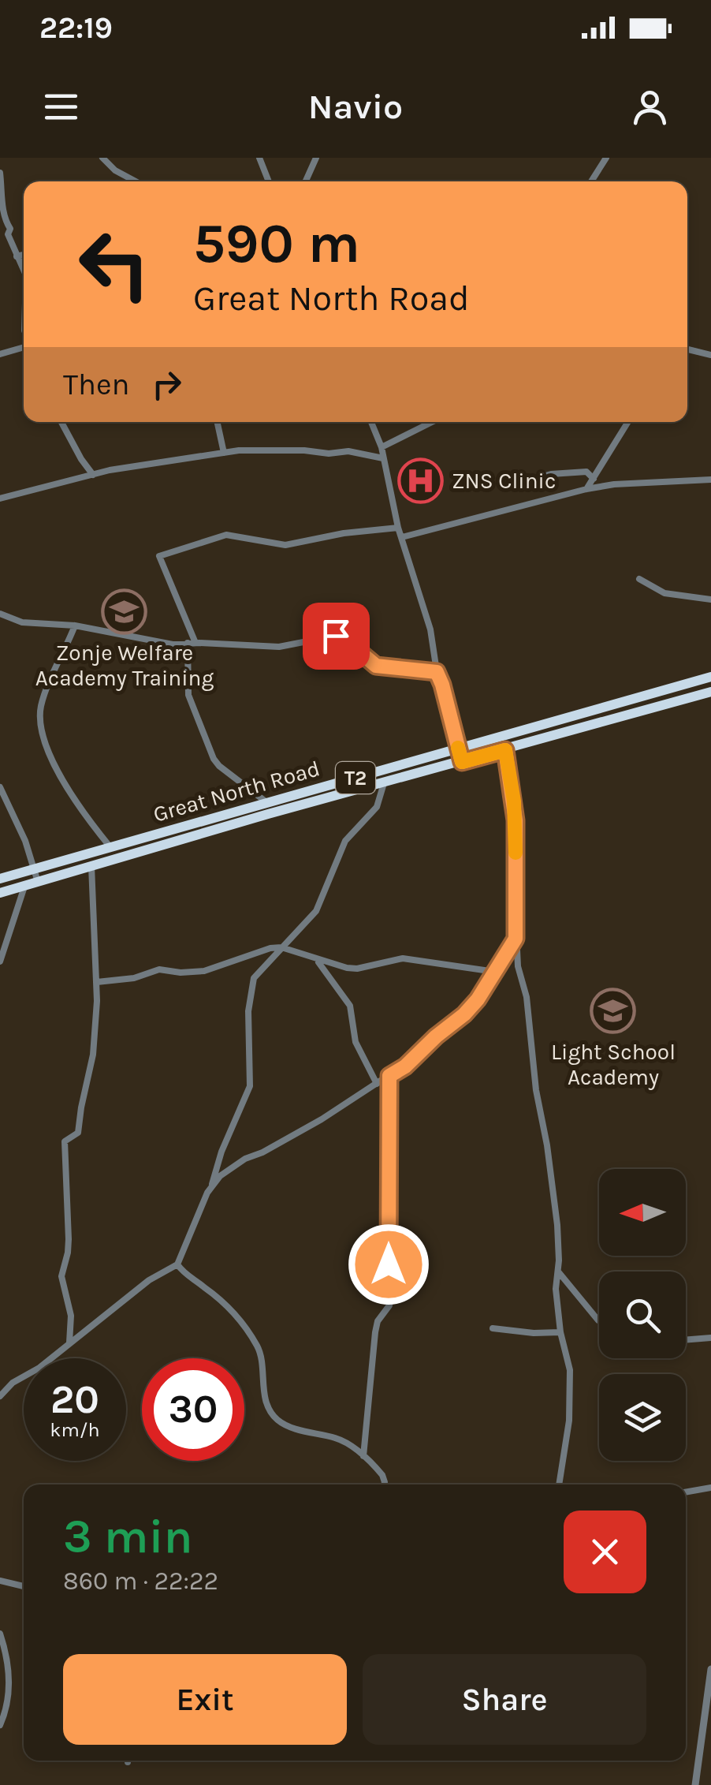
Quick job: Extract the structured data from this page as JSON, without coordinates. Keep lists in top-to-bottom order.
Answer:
{
  "streets": {
    "highway": ["T2", "Great North Road"]
  },
  "places": {
    "hospital": ["ZNS Clinic"],
    "school or university": ["Zonje Welfare Academy Training", "Light School Academy"]
  },
  "north": "left",
  "page": {
    "status": "22:19",
    "header": "Navio",
    "turn": ["590 m", "Great North Road"],
    "then": "Then",
    "speed": "20 km/h",
    "limit": "30",
    "heading": ["3 min", "860 m · 22:22"],
    "buttons": ["Exit", "Share"]
  }
}
